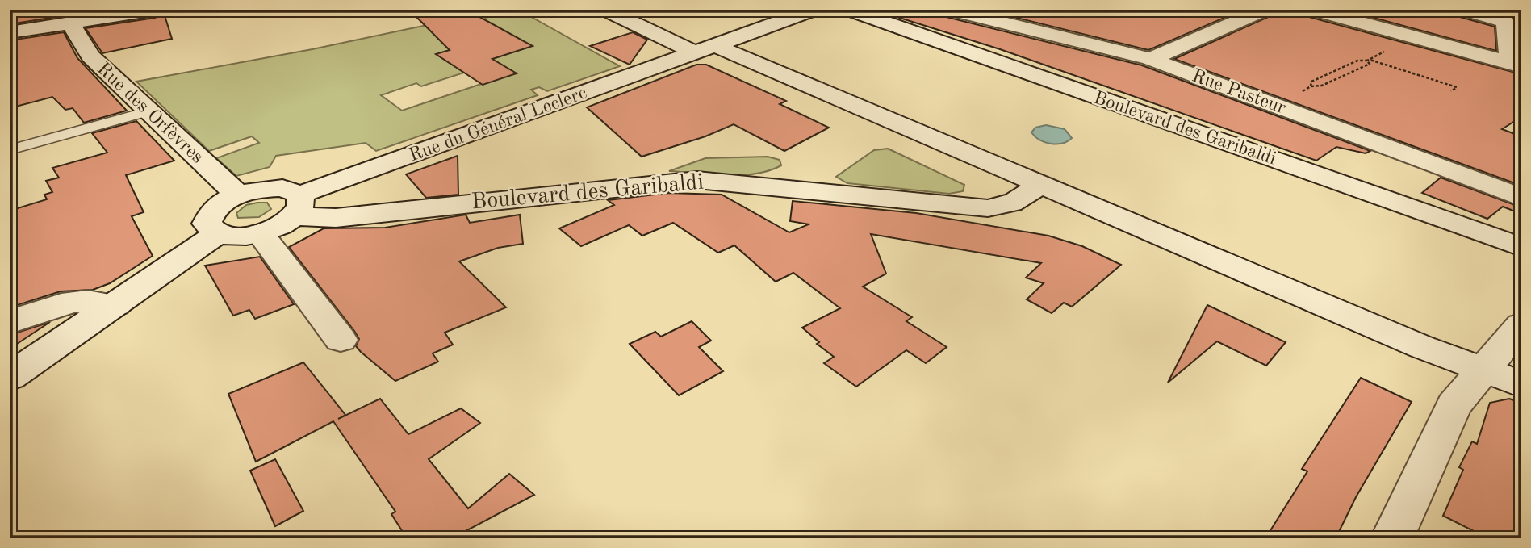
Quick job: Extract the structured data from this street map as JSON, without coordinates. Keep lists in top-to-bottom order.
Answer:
{
  "streets": {
    "main road": [
      "Rue Pasteur",
      "Rue des Orfèvres",
      "Rue du Général Leclerc",
      "Boulevard des Garibaldi"
    ]
  },
  "crossings": [
    ["Rue des Orfèvres", "Boulevard des Garibaldi"],
    ["Rue du Général Leclerc", "Boulevard des Garibaldi"]
  ]
}
